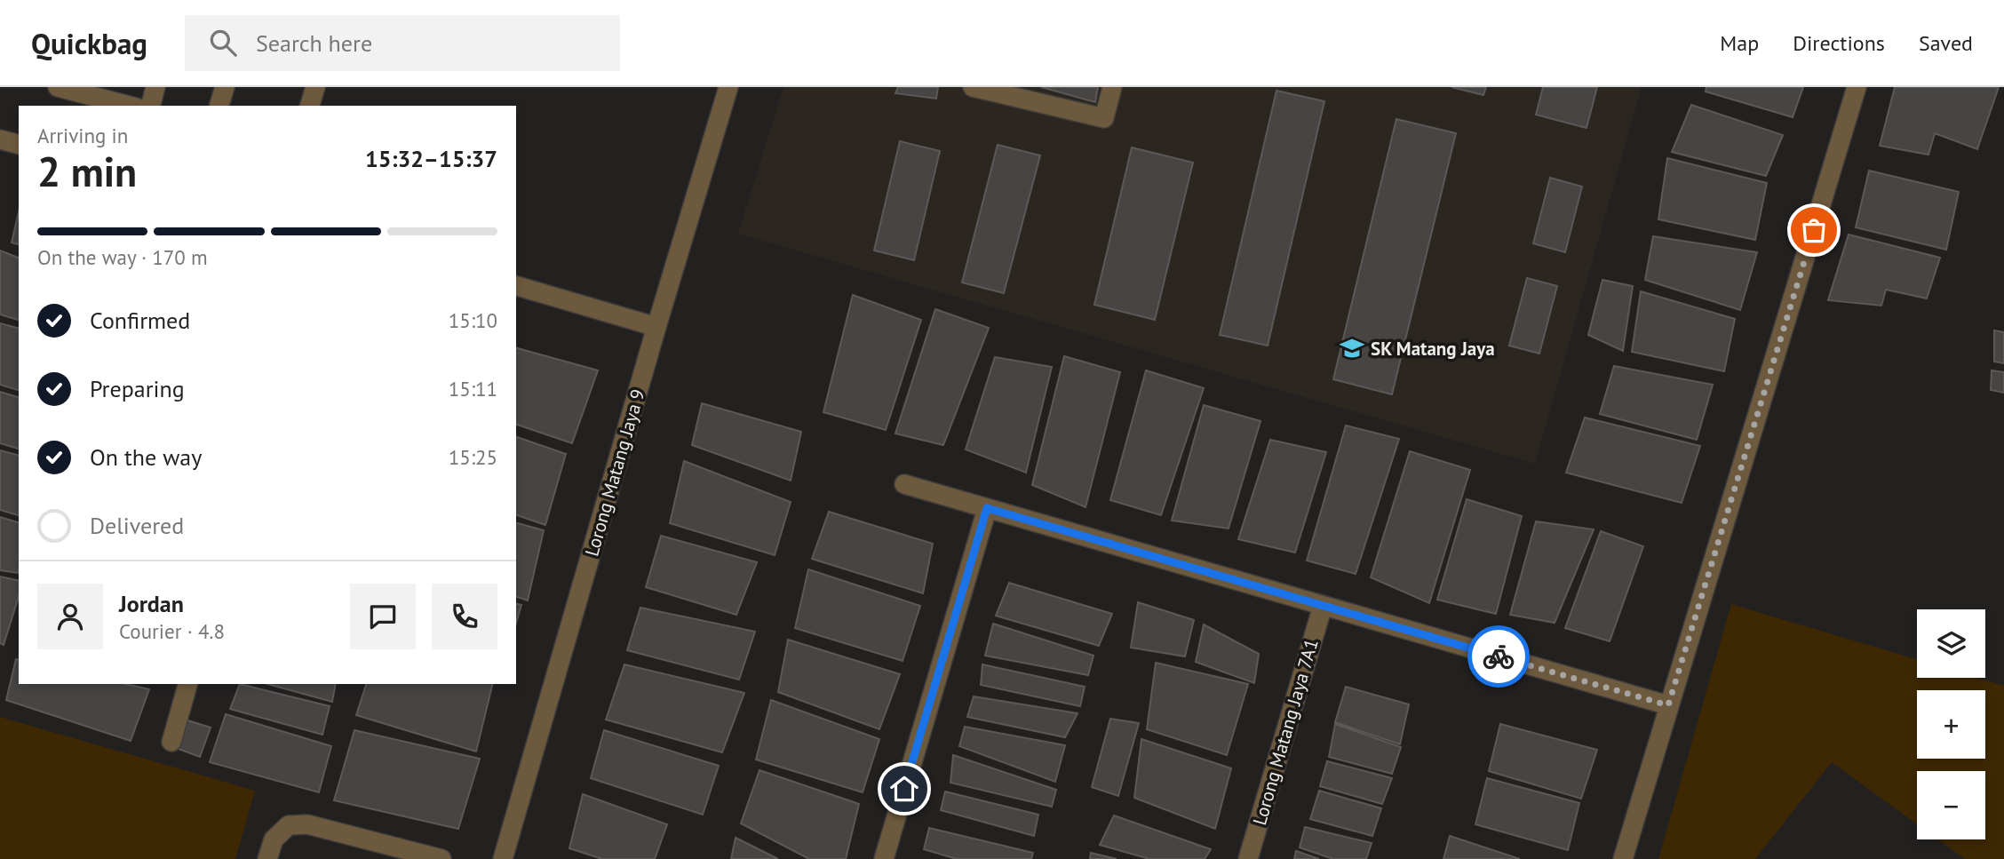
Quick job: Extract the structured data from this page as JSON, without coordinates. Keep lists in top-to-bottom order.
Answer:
{
  "streets": {
    "street": ["Lorong Matang Jaya 9", "Lorong Matang Jaya 7A1"]
  },
  "places": {
    "school or university": ["SK Matang Jaya"]
  },
  "page": {
    "header": "Quickbag",
    "search": "Search here",
    "nav": ["Map", "Directions", "Saved"],
    "heading": ["2 min", "Arriving in", "15:32–15:37"],
    "panel": ["Jordan", "Courier · 4.8"],
    "bar": "On the way · 170 m",
    "list": [
      ["Confirmed", "15:10"],
      ["Preparing", "15:11"],
      ["On the way", "15:25"],
      "Delivered"
    ],
    "map_buttons": ["+", "−"]
  }
}
